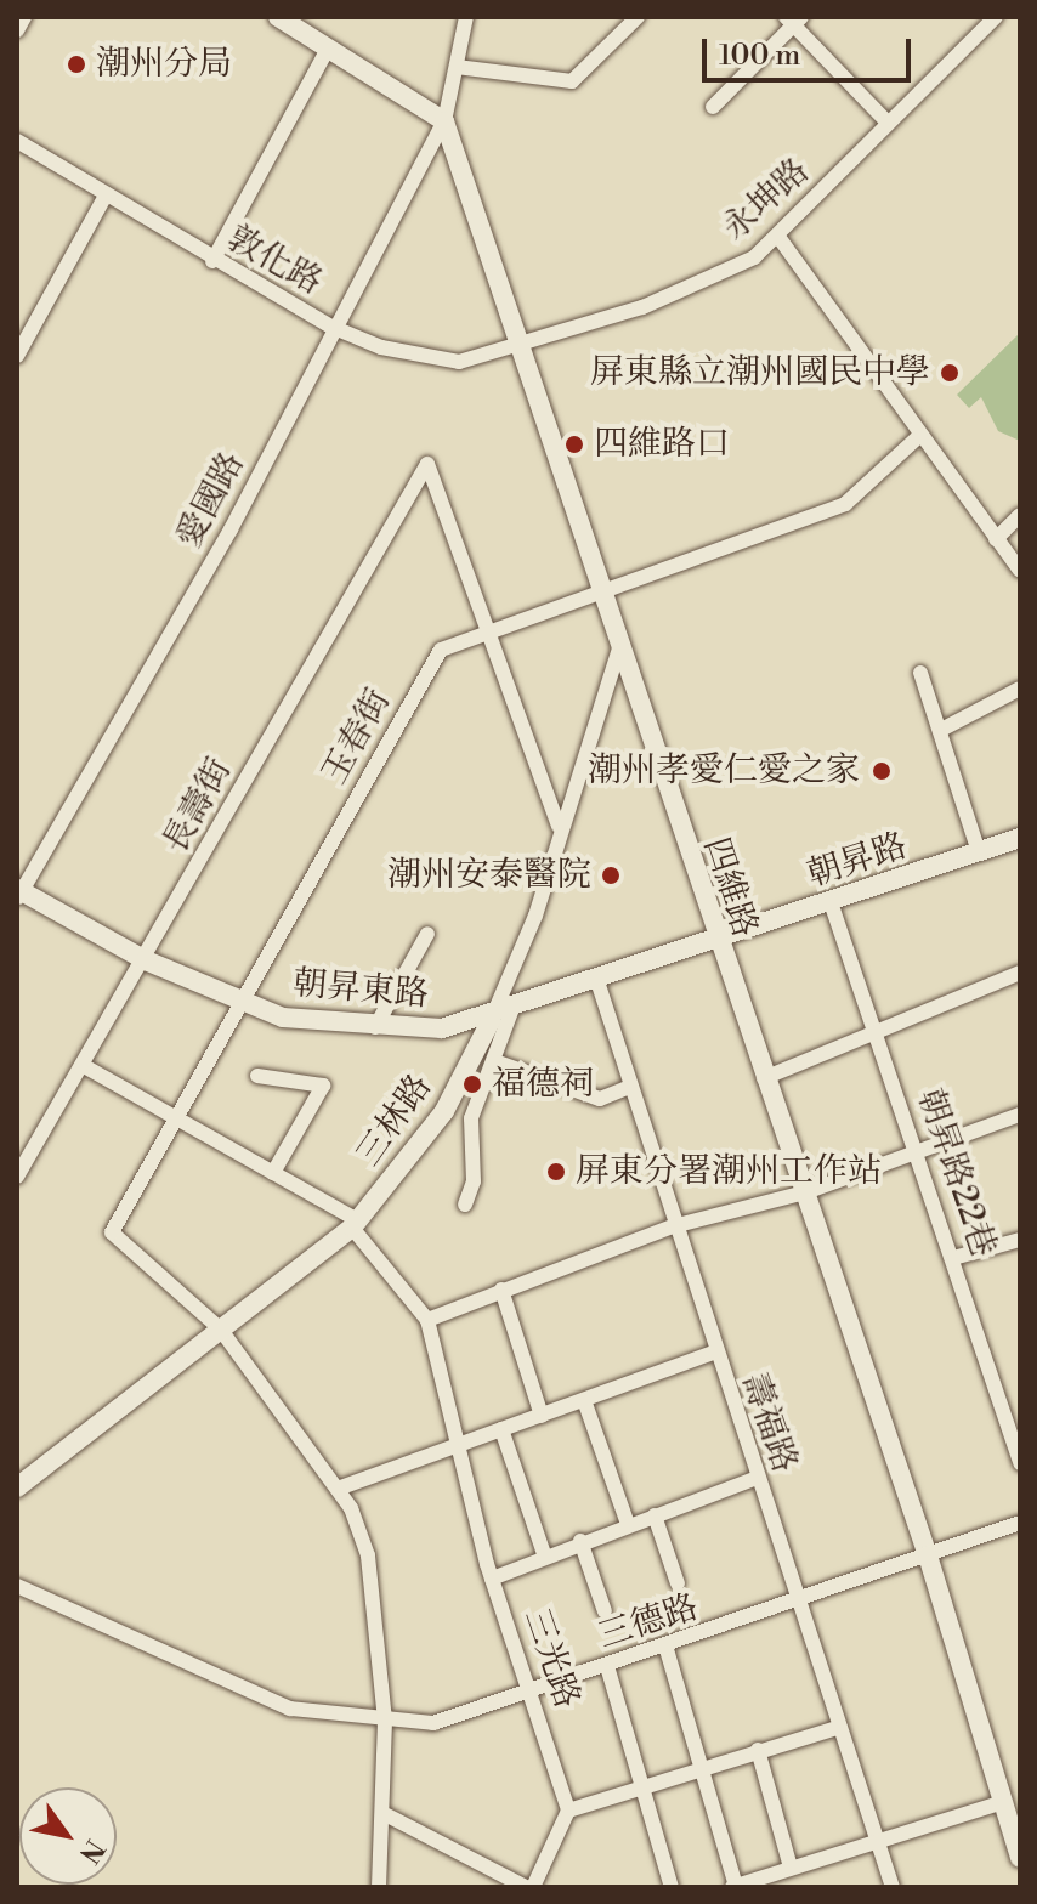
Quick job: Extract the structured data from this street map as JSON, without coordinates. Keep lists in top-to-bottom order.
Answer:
{
  "streets": {
    "main road": [
      "朝昇路",
      "四維路",
      "朝昇東路",
      "三林路"
    ],
    "street": [
      "永坤路",
      "敦化路",
      "愛國路",
      "玉春街",
      "長壽街",
      "朝昇路22巷",
      "壽福路",
      "三德路",
      "三光路"
    ]
  },
  "crossings": [
    ["永坤路", "敦化路"],
    ["永坤路", "四維路"],
    ["敦化路", "愛國路"],
    ["敦化路", "四維路"],
    ["愛國路", "四維路"],
    ["愛國路", "朝昇東路"],
    ["玉春街", "長壽街"],
    ["玉春街", "四維路"],
    ["玉春街", "朝昇東路"],
    ["玉春街", "三林路"],
    ["長壽街", "朝昇東路"],
    ["朝昇路", "四維路"],
    ["朝昇路", "朝昇東路"],
    ["朝昇路", "朝昇路22巷"],
    ["四維路", "朝昇東路"],
    ["四維路", "三林路"],
    ["四維路", "三德路"],
    ["朝昇東路", "三林路"],
    ["朝昇東路", "壽福路"],
    ["壽福路", "三德路"],
    ["三德路", "三光路"]
  ],
  "places": [
    "潮州分局",
    "屏東縣立潮州國民中學",
    "四維路口",
    "潮州孝愛仁愛之家",
    "潮州安泰醫院",
    "福德祠",
    "屏東分署潮州工作站"
  ],
  "scale_bar": "100 m",
  "north": "bottom right"
}
